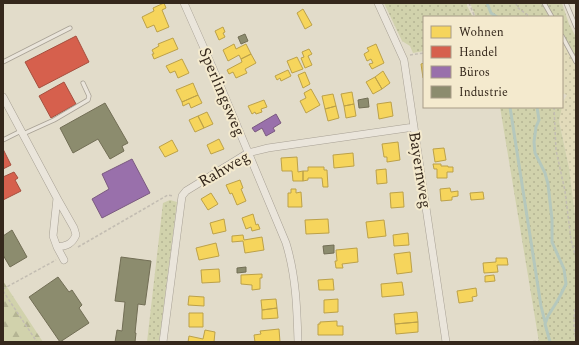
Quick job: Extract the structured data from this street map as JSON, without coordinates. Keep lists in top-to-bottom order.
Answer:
{
  "streets": {
    "street": ["Sperlingsweg", "Rahweg", "Bayernweg"]
  },
  "crossings": [
    ["Sperlingsweg", "Rahweg"],
    ["Rahweg", "Bayernweg"]
  ],
  "legend": [
    "Wohnen",
    "Handel",
    "Büros",
    "Industrie"
  ]
}
